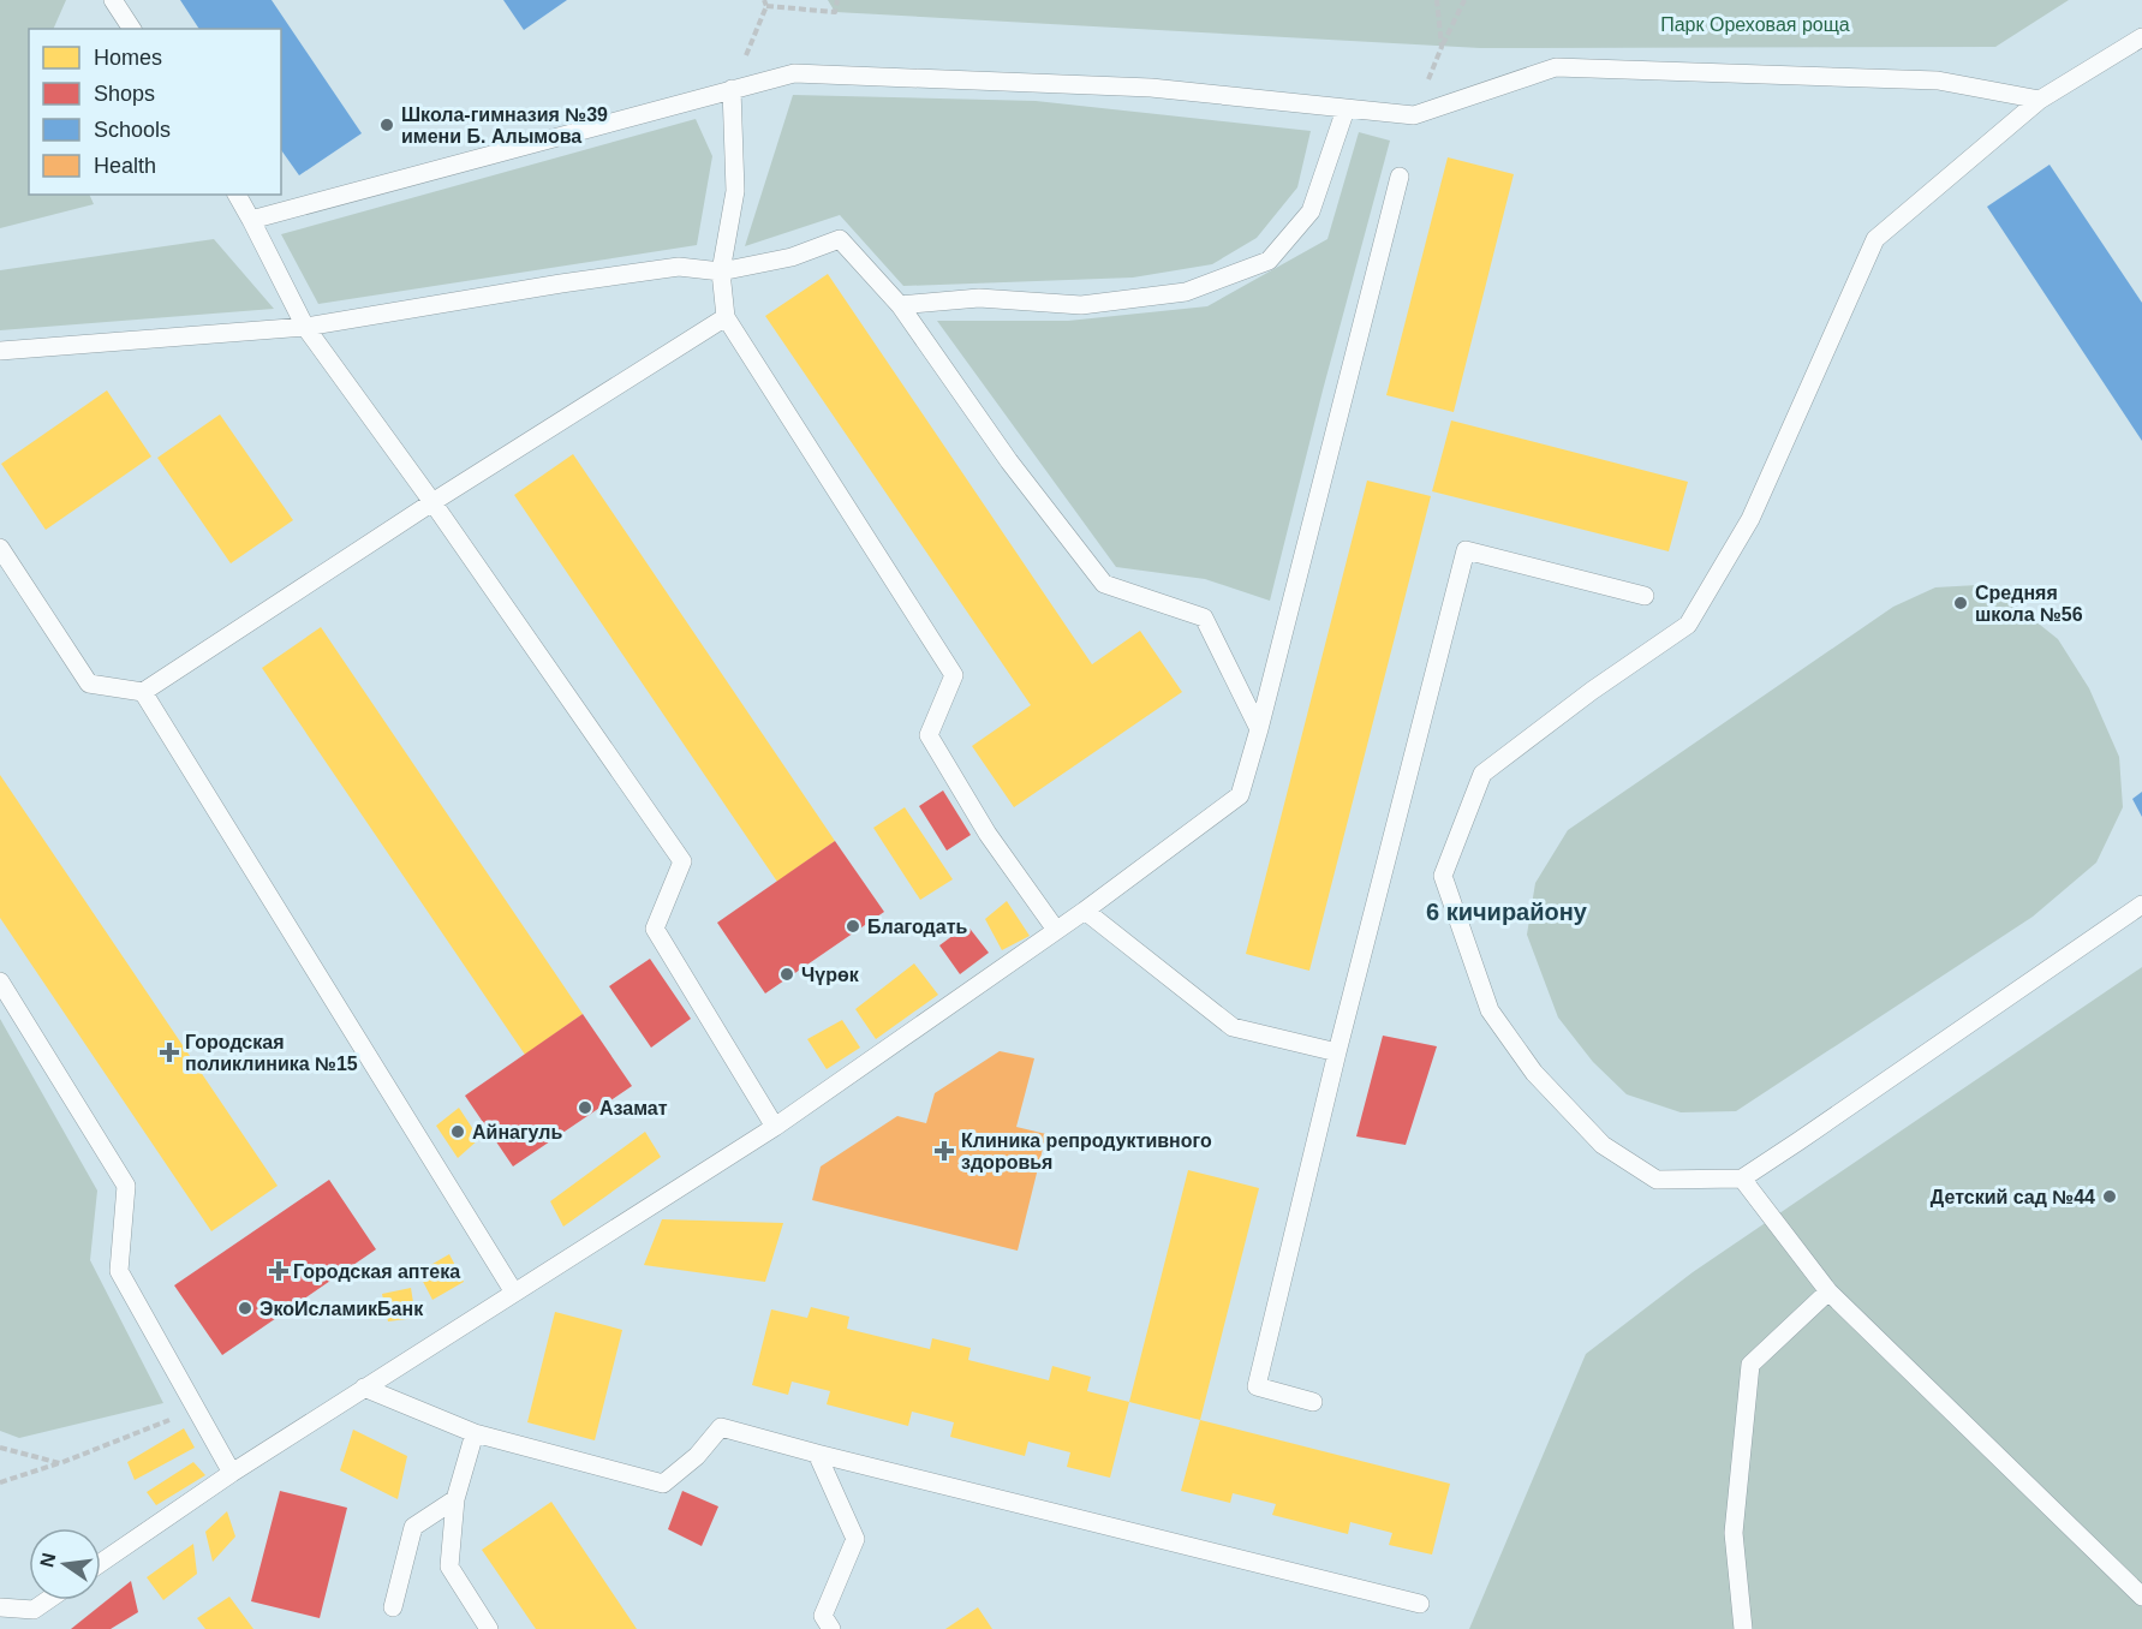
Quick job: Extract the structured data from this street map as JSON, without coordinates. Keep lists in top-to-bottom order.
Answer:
{
  "districts": ["6 кичирайону"],
  "parks": ["Парк Ореховая роща"],
  "places": {
    "other": [
      "Школа-гимназия №39 имени Б. Алымова",
      "Средняя школа №56",
      "Благодать",
      "Чүрөк",
      "Азамат",
      "Айнагуль",
      "Детский сад №44",
      "ЭкоИсламикБанк"
    ],
    "health": ["Городская поликлиника №15", "Клиника репродуктивного здоровья", "Городская аптека"]
  },
  "legend": [
    "Homes",
    "Shops",
    "Schools",
    "Health"
  ],
  "north": "left"
}
